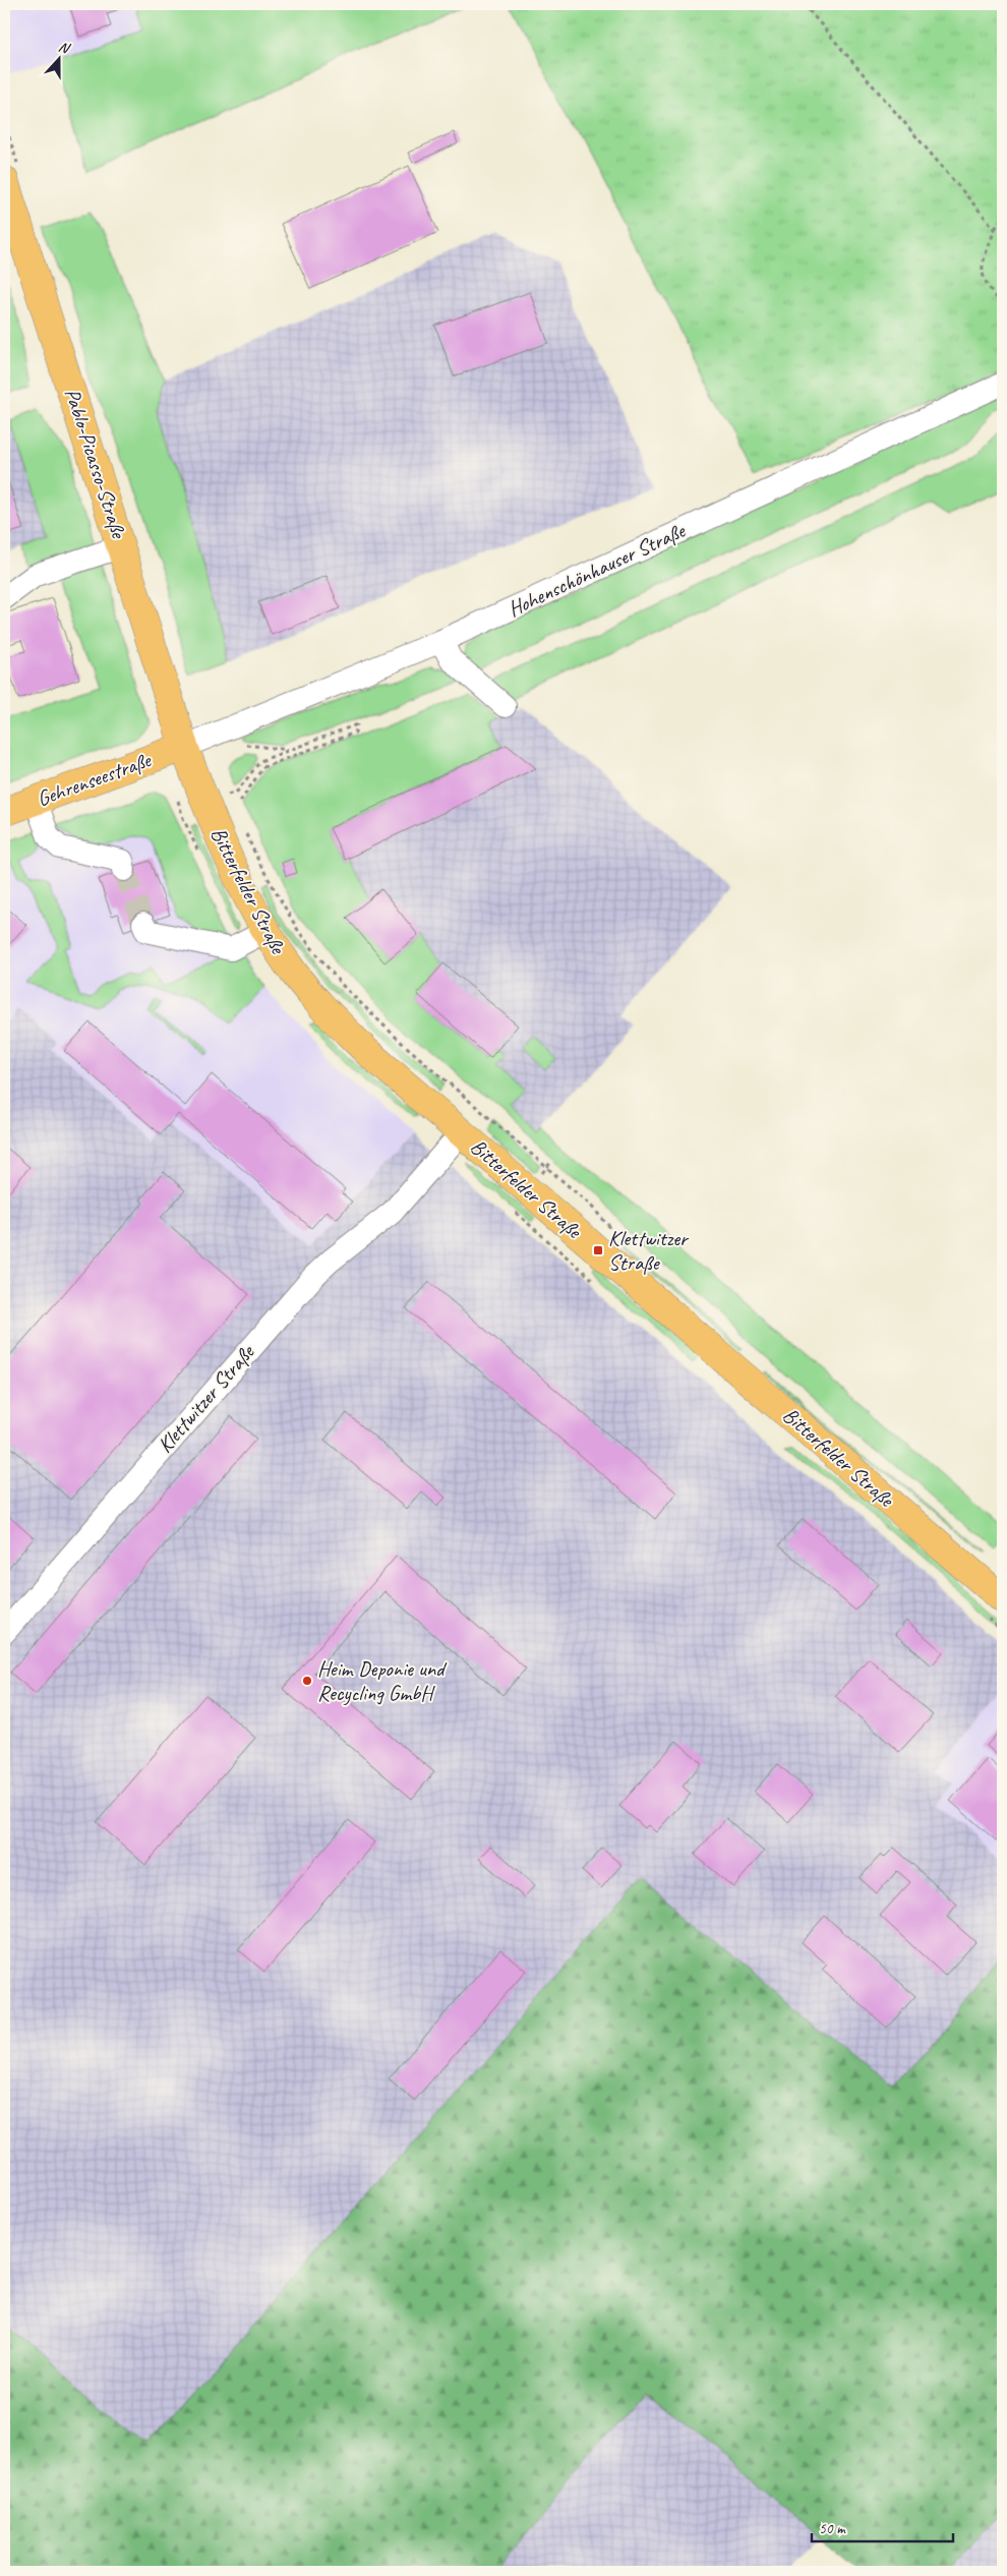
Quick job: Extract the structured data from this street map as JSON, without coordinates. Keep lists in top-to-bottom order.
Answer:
{
  "streets": {
    "main road": ["Pablo-Picasso-Straße", "Gehrenseestraße", "Bitterfelder Straße"],
    "street": ["Hohenschönhauser Straße", "Klettwitzer Straße"]
  },
  "crossings": [
    ["Pablo-Picasso-Straße", "Hohenschönhauser Straße"],
    ["Pablo-Picasso-Straße", "Gehrenseestraße"],
    ["Pablo-Picasso-Straße", "Bitterfelder Straße"],
    ["Hohenschönhauser Straße", "Gehrenseestraße"],
    ["Hohenschönhauser Straße", "Bitterfelder Straße"],
    ["Gehrenseestraße", "Bitterfelder Straße"],
    ["Bitterfelder Straße", "Klettwitzer Straße"]
  ],
  "places": {
    "transit": ["Klettwitzer Straße"],
    "other": ["Heim Deponie und Recycling GmbH"]
  },
  "scale_bar": "50 m",
  "north": "top"
}
